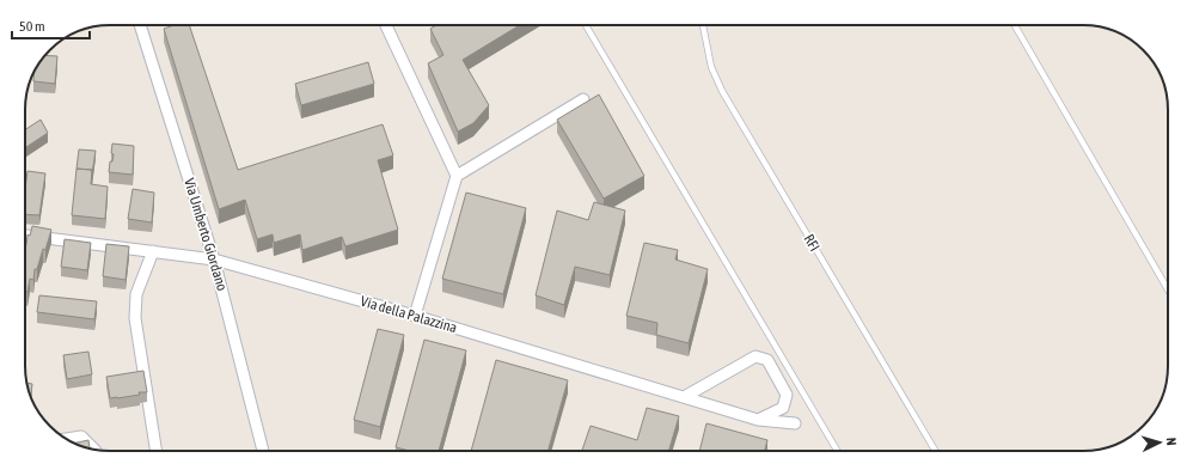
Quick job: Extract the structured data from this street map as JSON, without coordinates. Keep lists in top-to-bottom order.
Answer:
{
  "streets": {
    "street": ["Via Umberto Giordano", "Via della Palazzina"],
    "lane": ["RFI"]
  },
  "crossings": [
    ["Via Umberto Giordano", "Via della Palazzina"]
  ],
  "scale_bar": "50 m",
  "north": "right"
}
